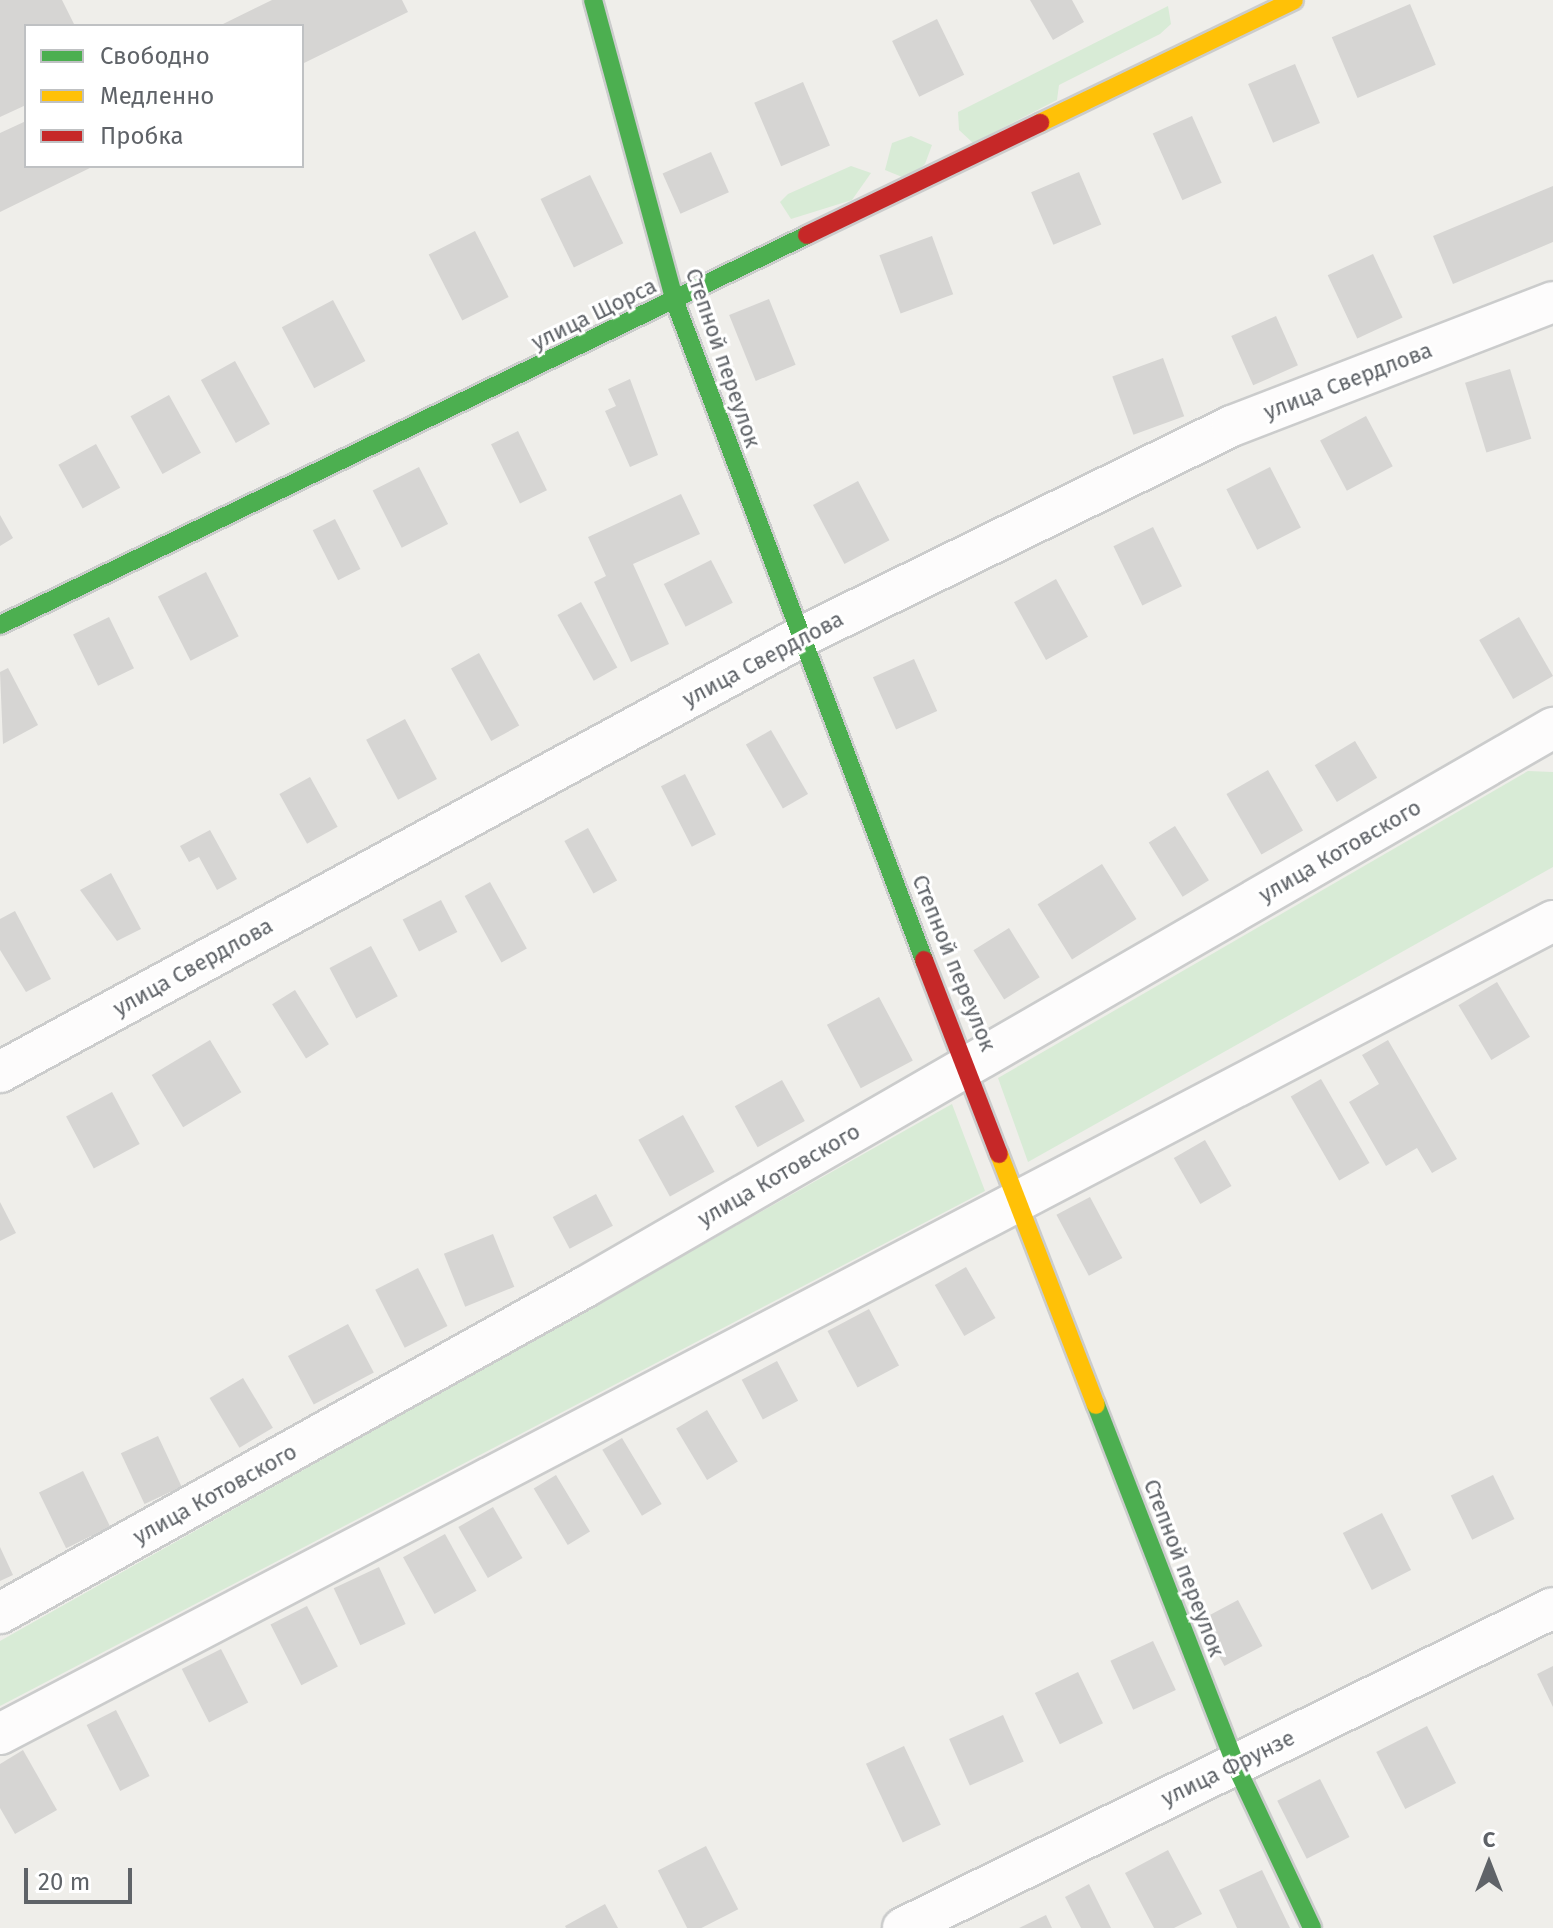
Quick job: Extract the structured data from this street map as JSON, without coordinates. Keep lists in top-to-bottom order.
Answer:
{
  "streets": {
    "street": [
      "улица Щорса",
      "Степной переулок",
      "улица Свердлова",
      "улица Котовского",
      "улица Фрунзе"
    ]
  },
  "crossings": [
    ["улица Щорса", "Степной переулок"],
    ["Степной переулок", "улица Свердлова"],
    ["Степной переулок", "улица Котовского"],
    ["Степной переулок", "улица Фрунзе"]
  ],
  "legend": ["Свободно", "Медленно", "Пробка"],
  "scale_bar": "20 m",
  "north": "top"
}
